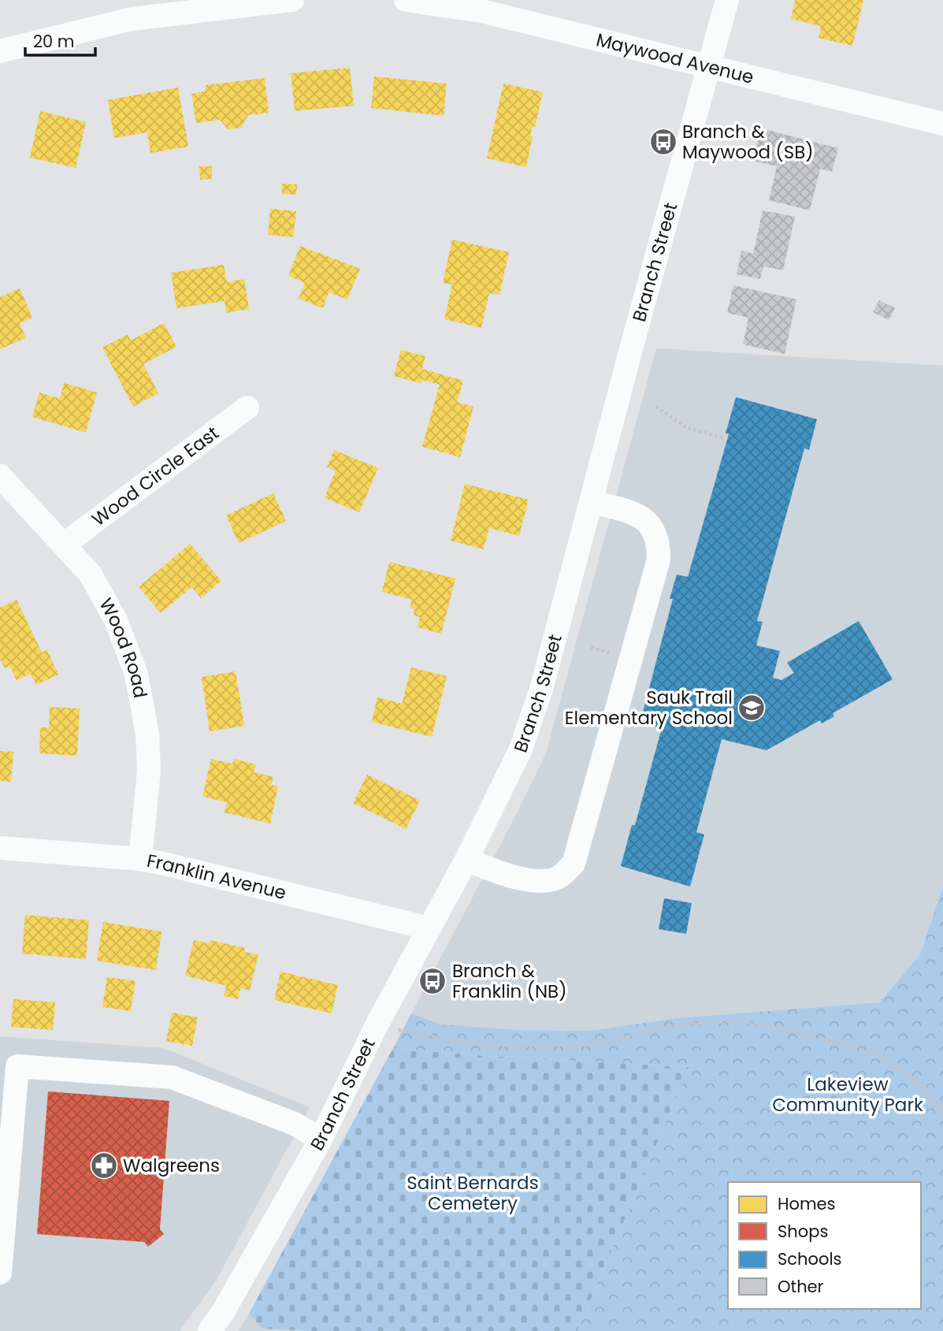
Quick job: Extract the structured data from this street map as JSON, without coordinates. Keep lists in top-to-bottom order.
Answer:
{
  "streets": {
    "street": [
      "Maywood Avenue",
      "Branch Street",
      "Wood Circle East",
      "Wood Road",
      "Franklin Avenue"
    ]
  },
  "crossings": [
    ["Maywood Avenue", "Branch Street"],
    ["Branch Street", "Franklin Avenue"],
    ["Wood Circle East", "Wood Road"],
    ["Wood Road", "Franklin Avenue"]
  ],
  "parks": ["Lakeview Community Park", "Saint Bernards Cemetery"],
  "places": {
    "bus stop": ["Branch & Maywood (SB)", "Branch & Franklin (NB)"],
    "school or university": ["Sauk Trail Elementary School"],
    "pharmacy": ["Walgreens"]
  },
  "legend": [
    "Homes",
    "Shops",
    "Schools",
    "Other"
  ],
  "scale_bar": "20 m"
}
